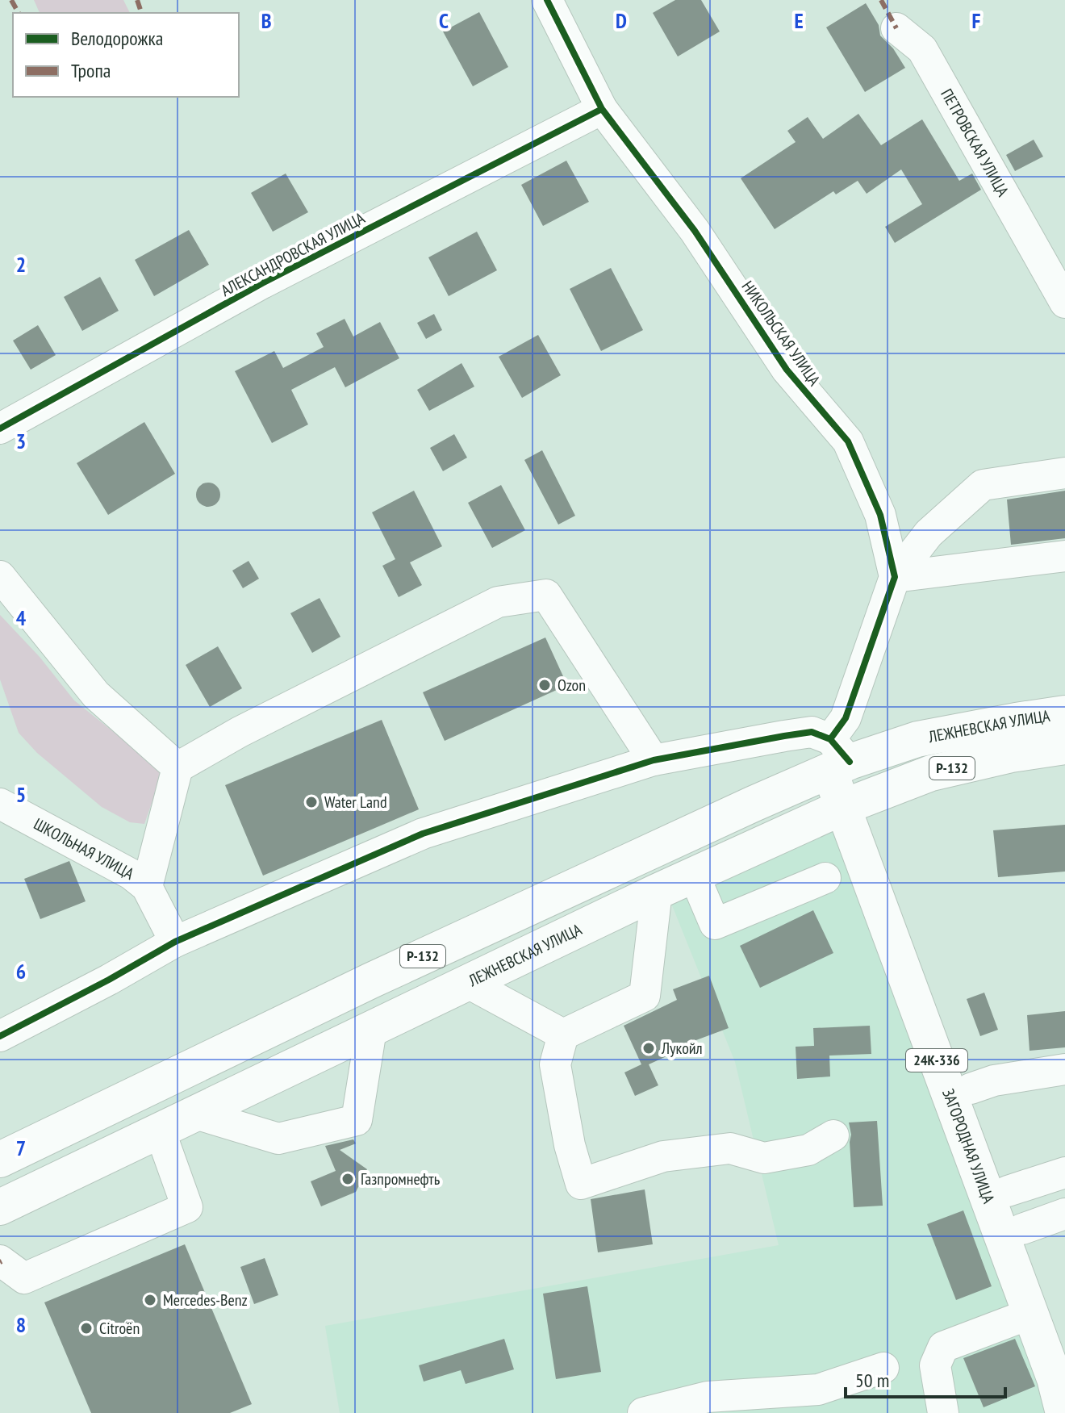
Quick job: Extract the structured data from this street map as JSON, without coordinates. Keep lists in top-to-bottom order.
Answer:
{
  "streets": {
    "main road": [
      "ЛЕЖНЕВСКАЯ УЛИЦА",
      "Р-132",
      "24К-336",
      "ЗАГОРОДНАЯ УЛИЦА"
    ],
    "street": [
      "ПЕТРОВСКАЯ УЛИЦА",
      "АЛЕКСАНДРОВСКАЯ УЛИЦА",
      "НИКОЛЬСКАЯ УЛИЦА",
      "ШКОЛЬНАЯ УЛИЦА"
    ]
  },
  "crossings": [
    ["АЛЕКСАНДРОВСКАЯ УЛИЦА", "НИКОЛЬСКАЯ УЛИЦА"],
    ["ЛЕЖНЕВСКАЯ УЛИЦА", "ЗАГОРОДНАЯ УЛИЦА"]
  ],
  "places": [
    "Ozon",
    "Water Land",
    "Лукойл",
    "Газпромнефть",
    "Mercedes-Benz",
    "Citroën"
  ],
  "legend": ["Велодорожка", "Тропа"],
  "scale_bar": "50 m",
  "grid": {
    "columns": [
      "B",
      "C",
      "D",
      "E",
      "F"
    ],
    "rows": [
      "2",
      "3",
      "4",
      "5",
      "6",
      "7",
      "8"
    ]
  }
}
